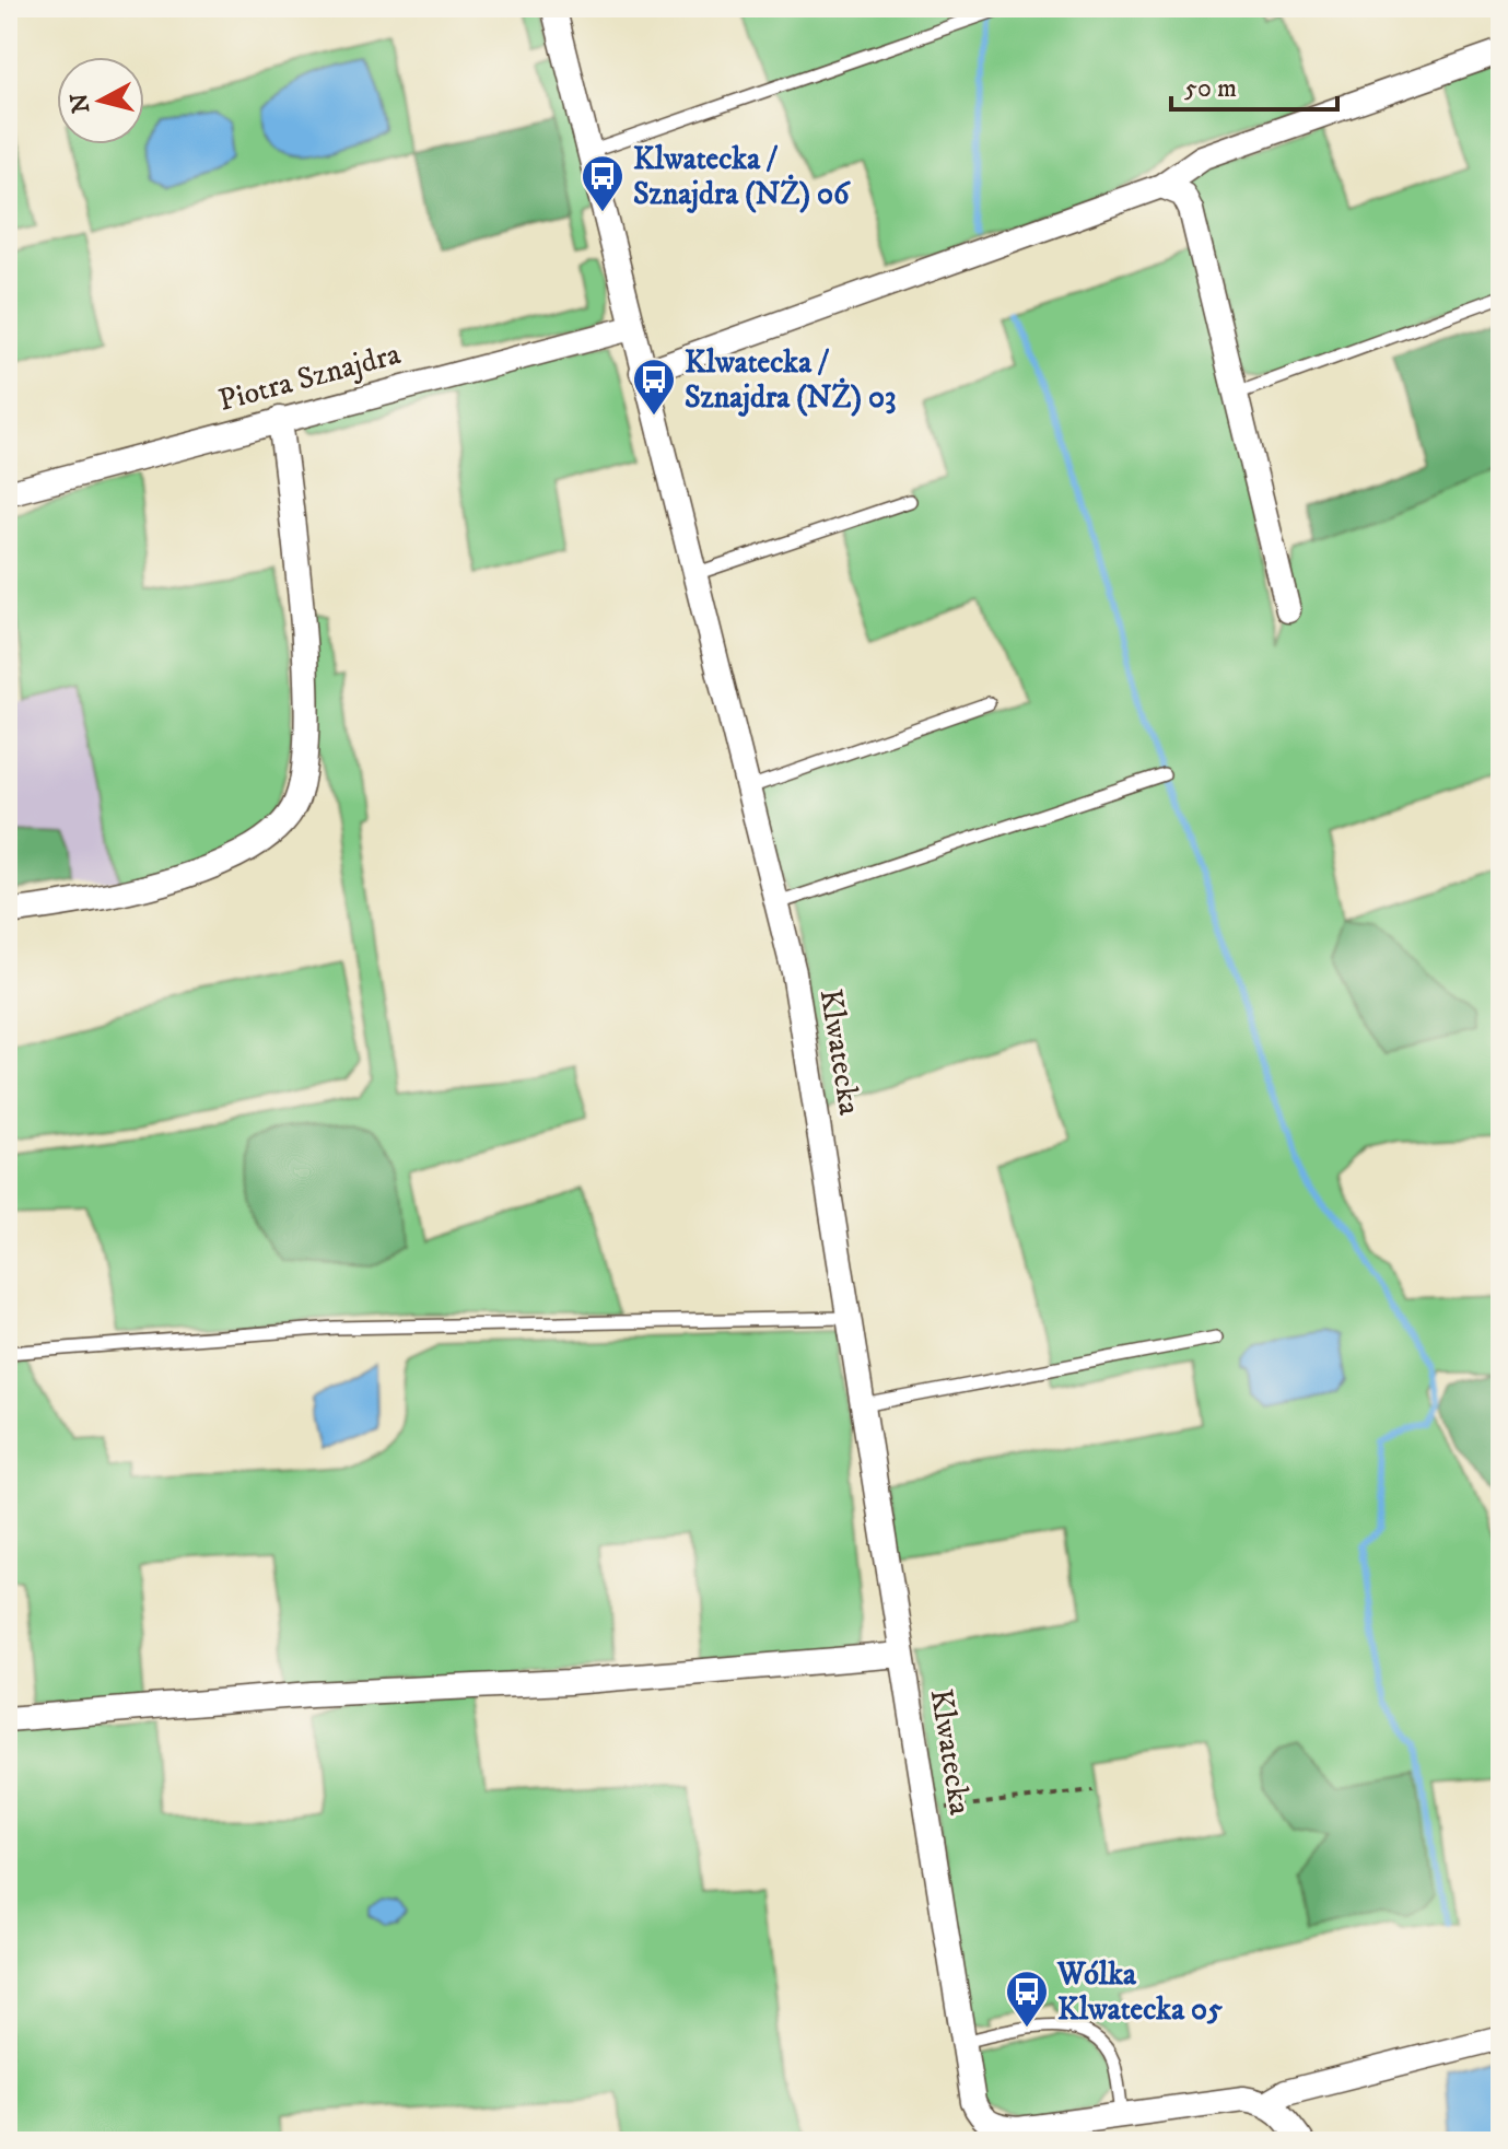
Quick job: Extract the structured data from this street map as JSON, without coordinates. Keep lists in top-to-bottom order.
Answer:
{
  "streets": {
    "street": ["Piotra Sznajdra", "Klwatecka"]
  },
  "crossings": [
    ["Piotra Sznajdra", "Klwatecka"]
  ],
  "places": {
    "bus stop": ["Klwatecka / Sznajdra (NŻ) 06", "Klwatecka / Sznajdra (NŻ) 03", "Wólka Klwatecka 05"]
  },
  "scale_bar": "50 m",
  "north": "left"
}
